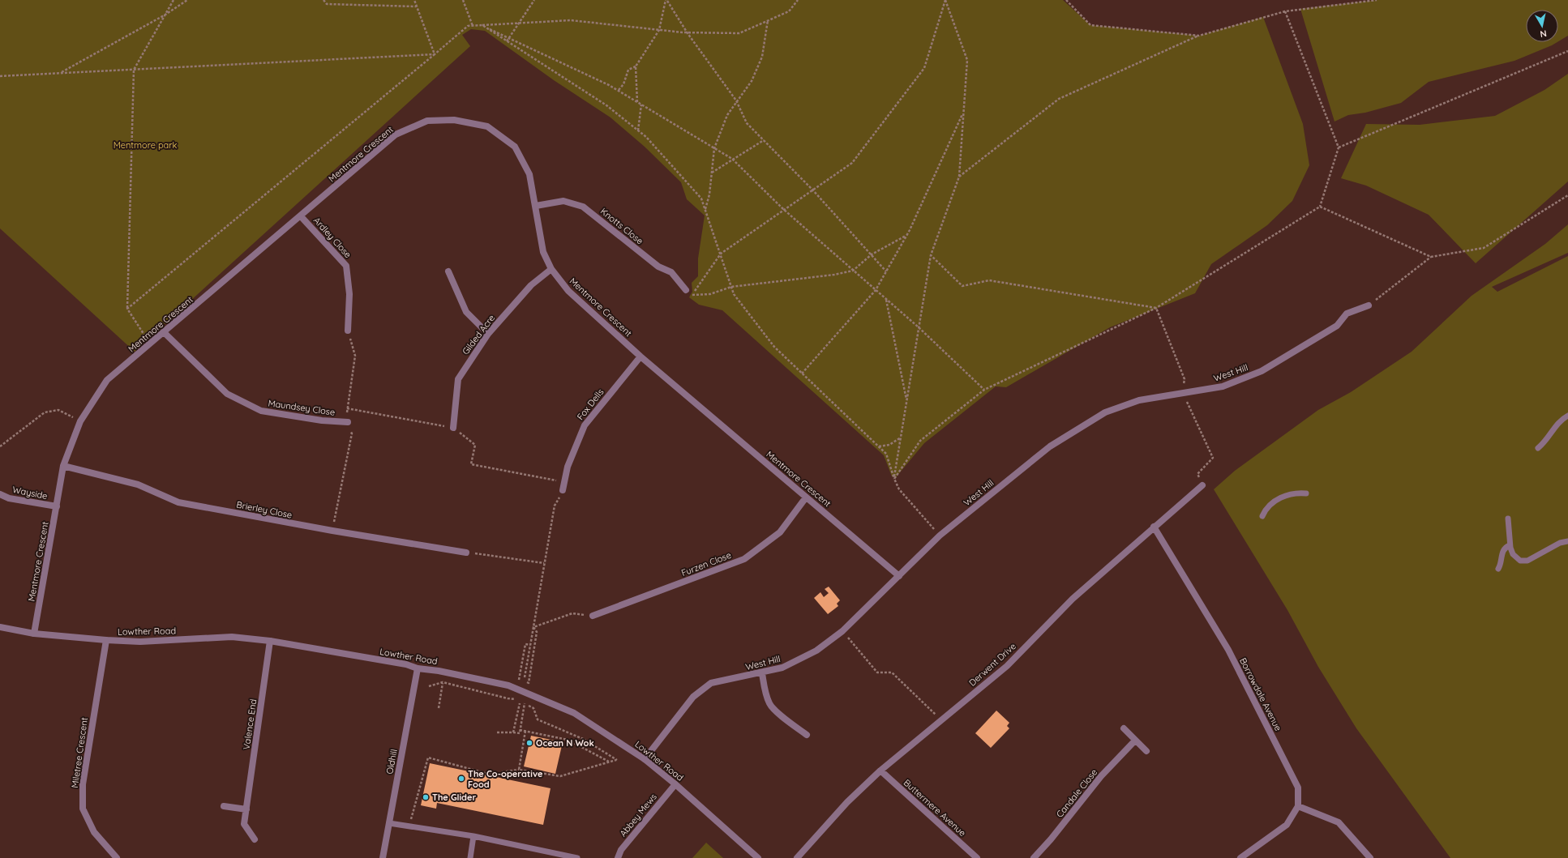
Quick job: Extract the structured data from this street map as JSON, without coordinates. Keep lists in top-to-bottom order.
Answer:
{
  "streets": {
    "street": [
      "Mentmore Crescent",
      "Knotts Close",
      "Ardley Close",
      "Gilded Acre",
      "West Hill",
      "Fox Dells",
      "Maundsey Close",
      "Wayside",
      "Brierley Close",
      "Furzen Close",
      "Lowther Road",
      "Derwent Drive",
      "Borrowdale Avenue",
      "Valence End",
      "Miletree Crescent",
      "Oldhill",
      "Candale Close",
      "Buttermere Avenue",
      "Abbey Mews"
    ]
  },
  "crossings": [
    ["Mentmore Crescent", "Knotts Close"],
    ["Mentmore Crescent", "Ardley Close"],
    ["Mentmore Crescent", "Gilded Acre"],
    ["Mentmore Crescent", "West Hill"],
    ["Mentmore Crescent", "Fox Dells"],
    ["Mentmore Crescent", "Maundsey Close"],
    ["Mentmore Crescent", "Wayside"],
    ["Mentmore Crescent", "Brierley Close"],
    ["Mentmore Crescent", "Furzen Close"],
    ["Mentmore Crescent", "Lowther Road"],
    ["West Hill", "Lowther Road"],
    ["Lowther Road", "Valence End"],
    ["Lowther Road", "Miletree Crescent"],
    ["Lowther Road", "Oldhill"],
    ["Lowther Road", "Abbey Mews"],
    ["Derwent Drive", "Borrowdale Avenue"],
    ["Derwent Drive", "Buttermere Avenue"]
  ],
  "parks": ["Mentmore park"],
  "places": ["Ocean N Wok", "The Co-operative Food", "The Glider"],
  "north": "bottom"
}
